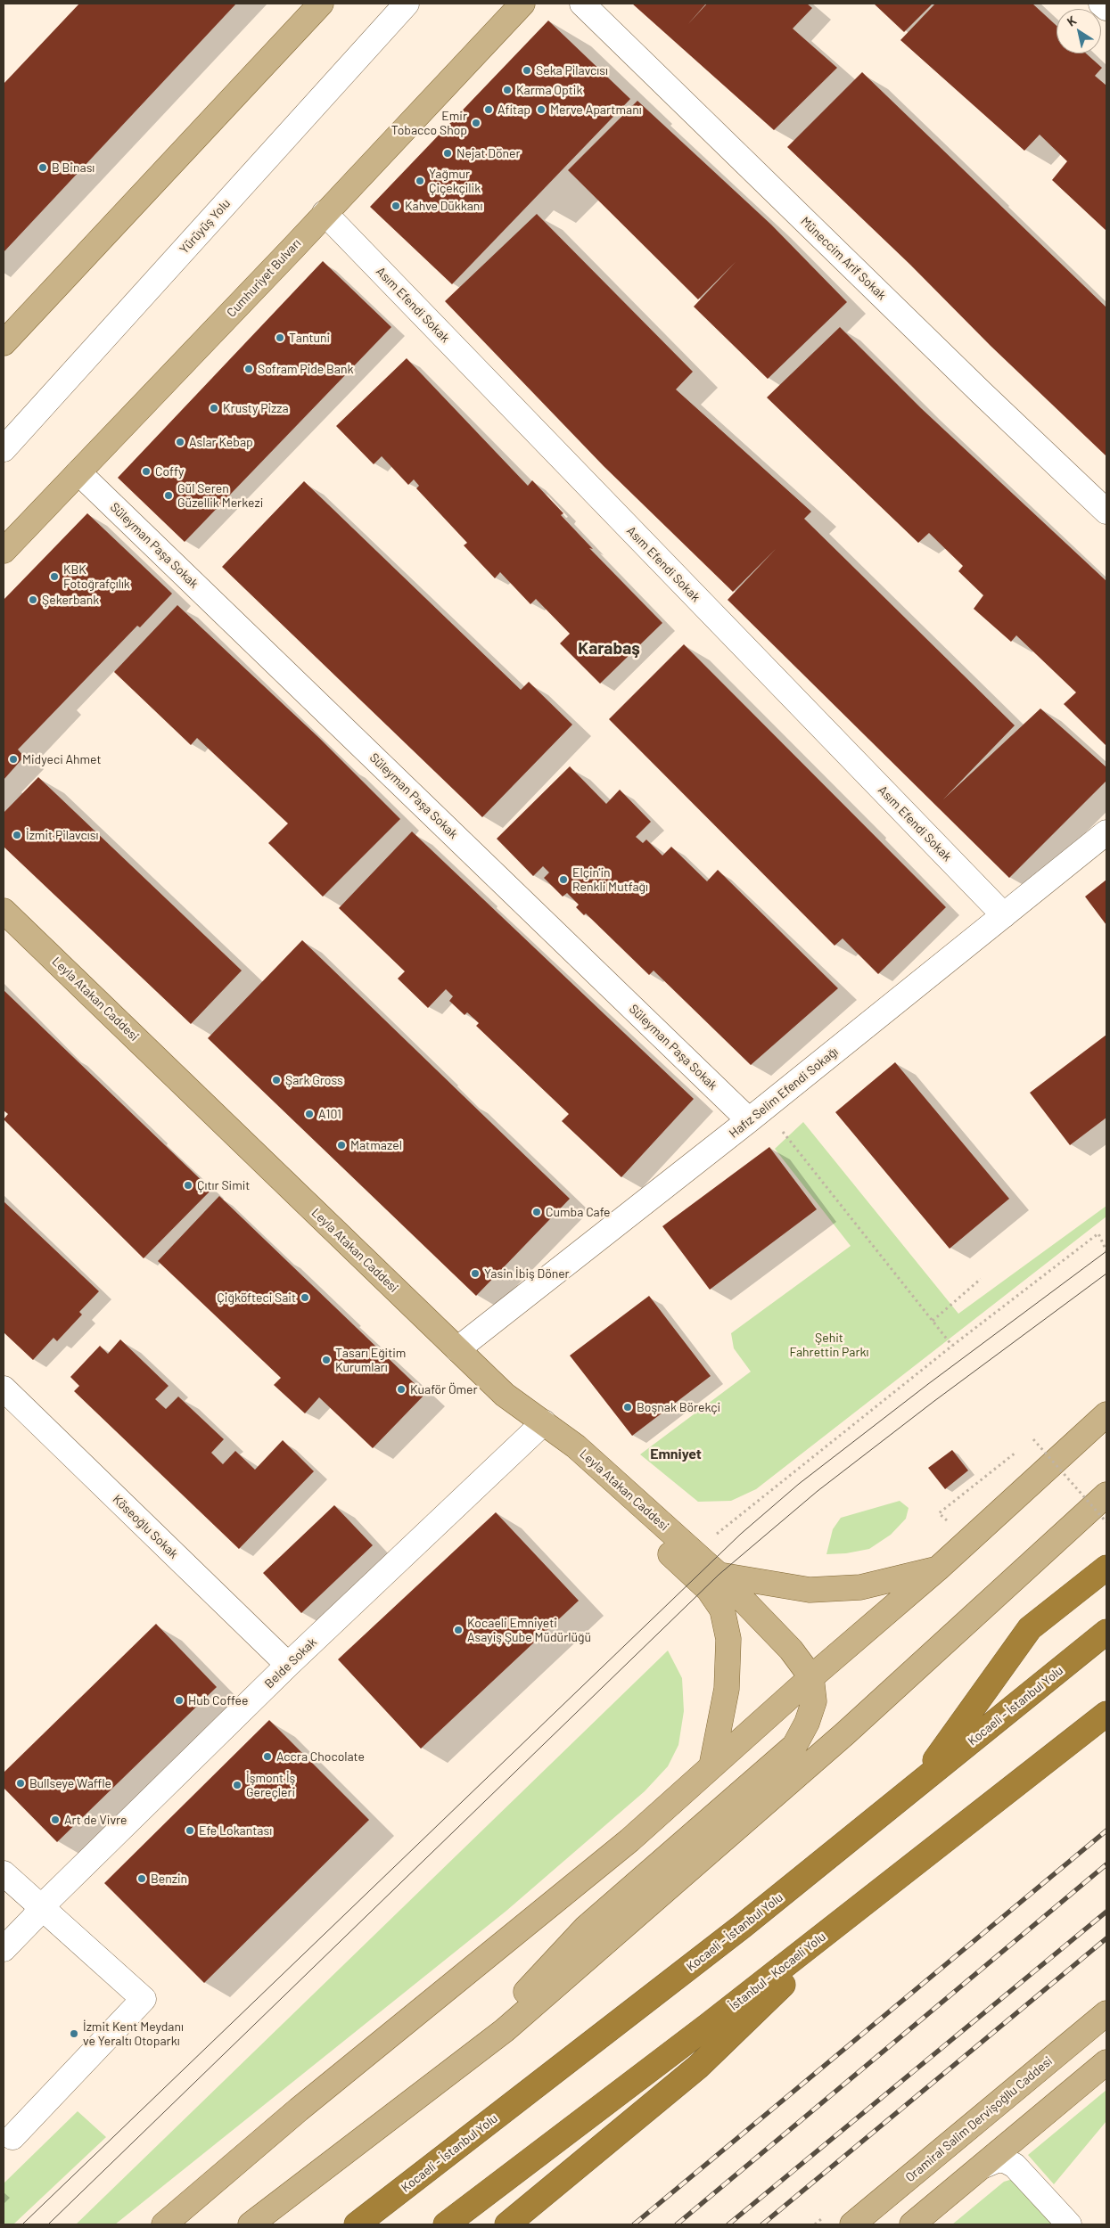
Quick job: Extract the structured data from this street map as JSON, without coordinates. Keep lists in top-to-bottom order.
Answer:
{
  "streets": {
    "highway": ["Kocaeli - İstanbul Yolu", "İstanbul - Kocaeli Yolu"],
    "main road": ["Cumhuriyet Bulvarı", "Leyla Atakan Caddesi", "Oramiral Salim Dervişoğllu Caddesi"],
    "street": [
      "Yürüyüş Yolu",
      "Müneccim Arif Sokak",
      "Asım Efendi Sokak",
      "Süleyman Paşa Sokak",
      "Hafız Selim Efendi Sokağı",
      "Köseoğlu Sokak",
      "Belde Sokak"
    ]
  },
  "crossings": [
    ["Cumhuriyet Bulvarı", "Asım Efendi Sokak"],
    ["Cumhuriyet Bulvarı", "Süleyman Paşa Sokak"],
    ["Asım Efendi Sokak", "Hafız Selim Efendi Sokağı"],
    ["Süleyman Paşa Sokak", "Hafız Selim Efendi Sokağı"],
    ["Leyla Atakan Caddesi", "Hafız Selim Efendi Sokağı"],
    ["Leyla Atakan Caddesi", "Belde Sokak"],
    ["Köseoğlu Sokak", "Belde Sokak"]
  ],
  "districts": ["Karabaş", "Emniyet"],
  "parks": ["Şehit Fahrettin Parkı"],
  "places": [
    "Seka Pilavcısı",
    "Karma Optik",
    "Afitap",
    "Merve Apartmanı",
    "Emir Tobacco Shop",
    "Nejat Döner",
    "B Binası",
    "Yağmur Çiçekçilik",
    "Kahve Dükkanı",
    "Tantuni",
    "Sofram Pide Bank",
    "Krusty Pizza",
    "Aslar Kebap",
    "Coffy",
    "Gül Seren Güzellik Merkezi",
    "KBK Fotoğrafçılık",
    "Şekerbank",
    "Midyeci Ahmet",
    "İzmit Pilavcısı",
    "Elçin'in Renkli Mutfağı",
    "Şark Gross",
    "A101",
    "Matmazel",
    "Çıtır Simit",
    "Cumba Cafe",
    "Yasin İbiş Döner",
    "Çiğköfteci Sait",
    "Tasarı Eğitim Kurumları",
    "Kuaför Ömer",
    "Boşnak Börekçi",
    "Kocaeli Emniyeti Asayiş Şube Müdürlüğü",
    "Hub Coffee",
    "Accra Chocolate",
    "Bullseye Waffle",
    "İşmont İş Gereçleri",
    "Art de Vivre",
    "Efe Lokantası",
    "Benzin",
    "İzmit Kent Meydanı ve Yeraltı Otoparkı"
  ],
  "north": "top left"
}
